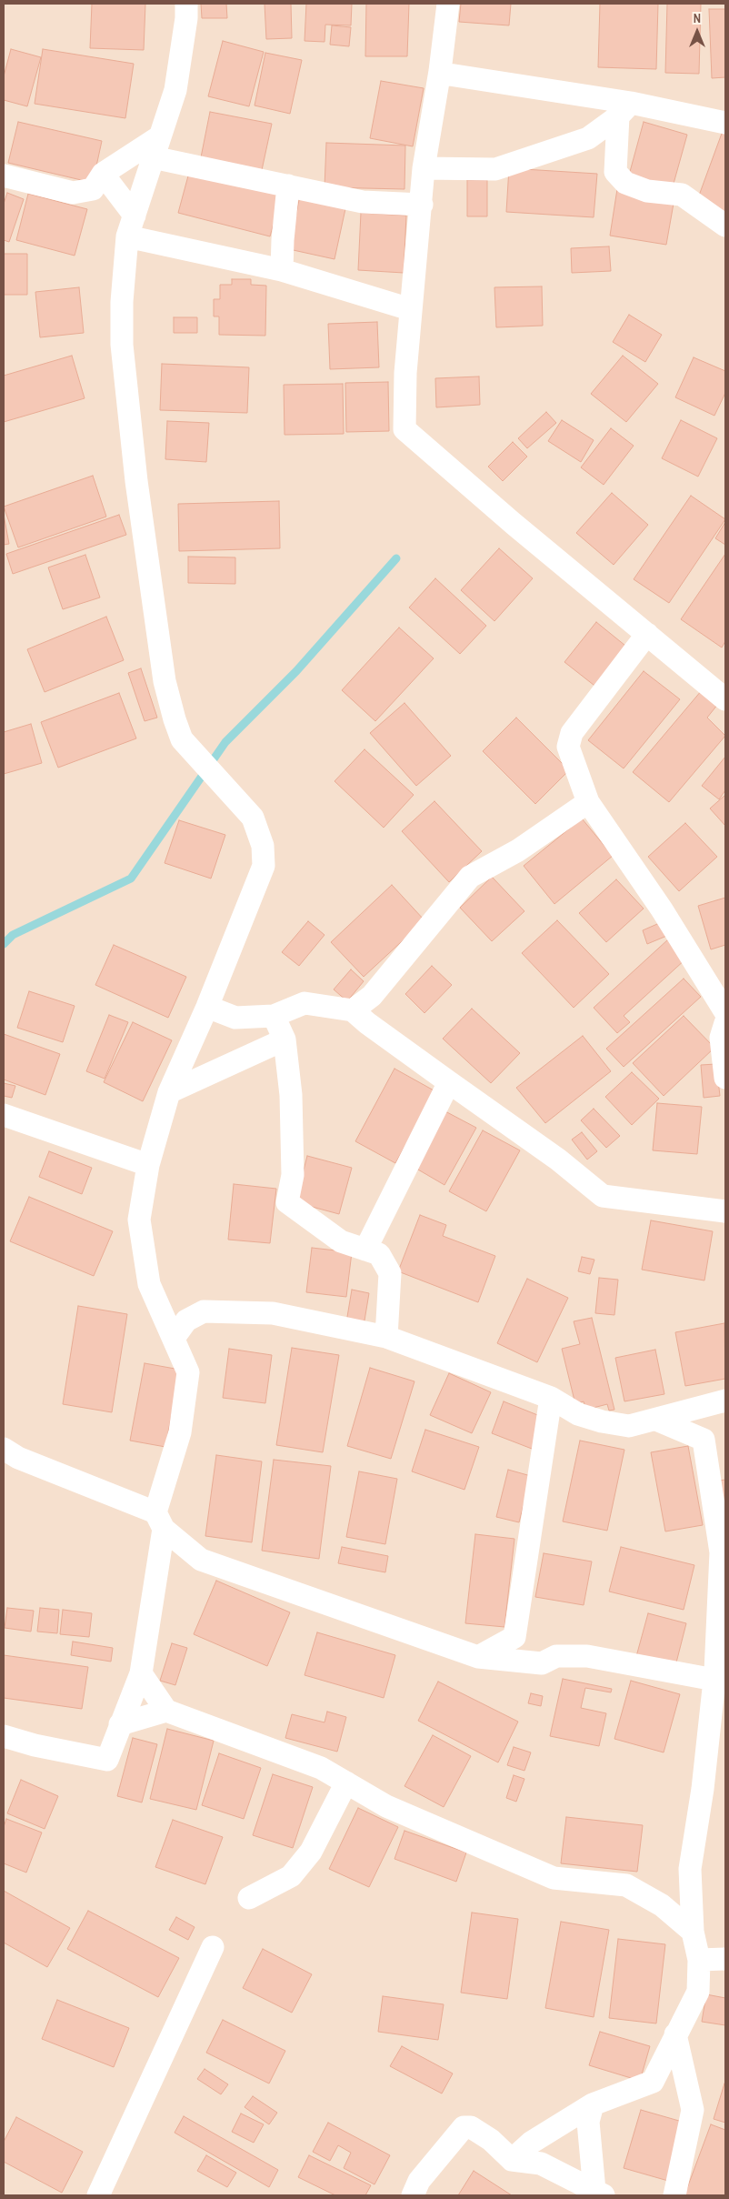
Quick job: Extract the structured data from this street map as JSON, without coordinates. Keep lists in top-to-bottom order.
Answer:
{
  "north": "top"
}
